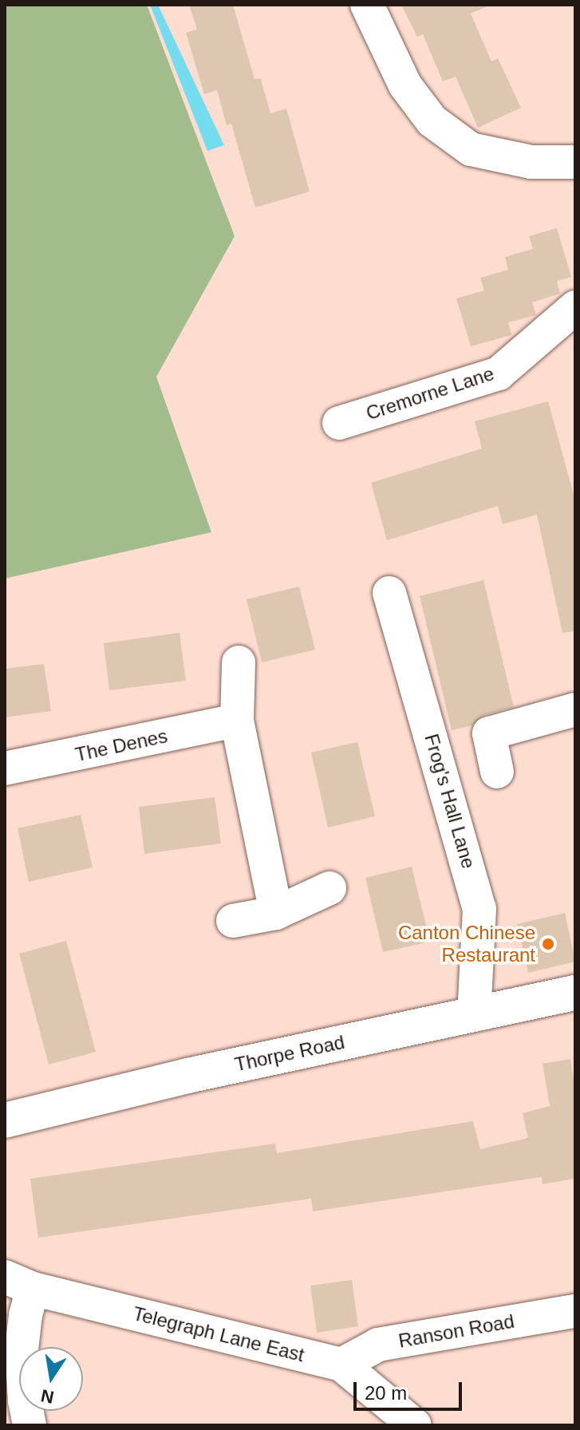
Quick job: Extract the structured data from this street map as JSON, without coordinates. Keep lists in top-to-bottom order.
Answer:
{
  "streets": {
    "main road": ["Thorpe Road"],
    "street": [
      "Cremorne Lane",
      "The Denes",
      "Frog's Hall Lane",
      "Ranson Road",
      "Telegraph Lane East"
    ]
  },
  "crossings": [
    ["Frog's Hall Lane", "Thorpe Road"],
    ["Ranson Road", "Telegraph Lane East"]
  ],
  "places": ["Canton Chinese Restaurant"],
  "scale_bar": "20 m",
  "north": "bottom"
}
